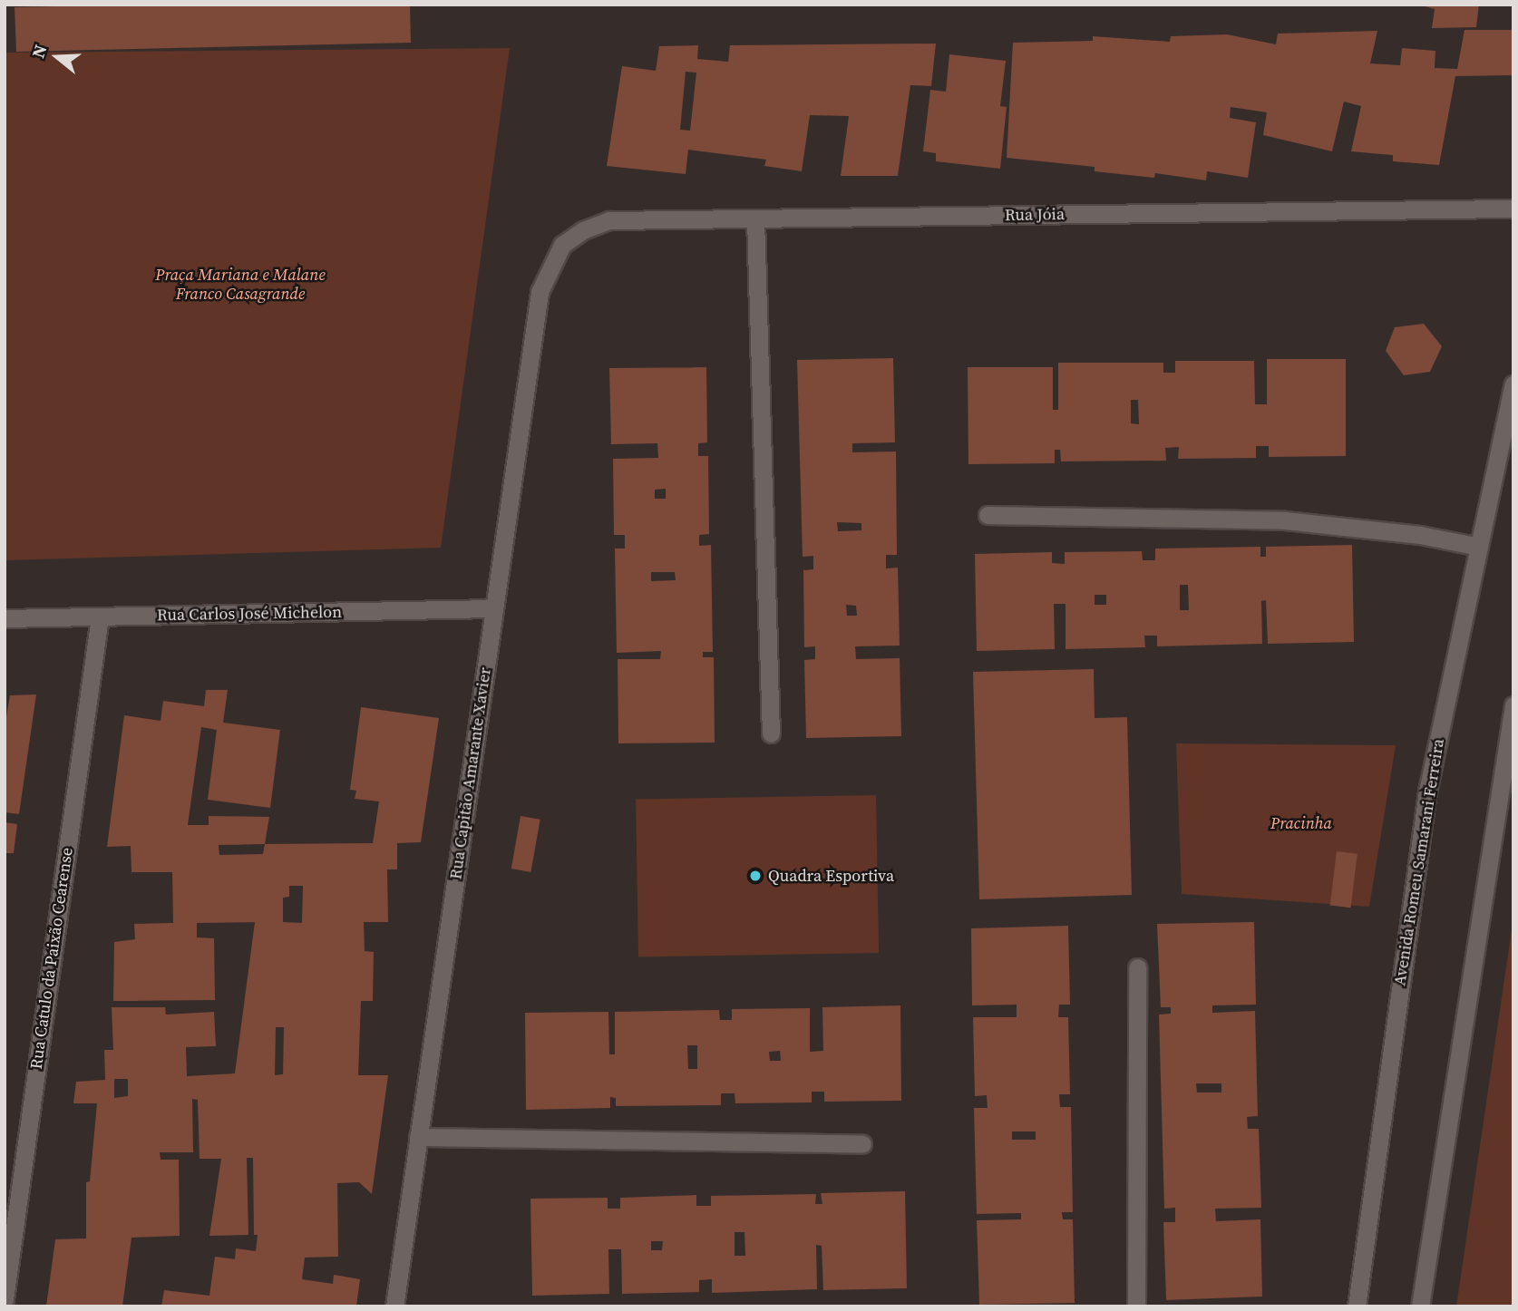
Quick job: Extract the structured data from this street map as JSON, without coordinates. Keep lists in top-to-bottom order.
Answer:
{
  "streets": {
    "street": [
      "Rua Jóia",
      "Rua Carlos José Michelon",
      "Rua Capitão Amarante Xavier",
      "Avenida Romeu Samarani Ferreira",
      "Rua Catulo da Paixão Cearense"
    ]
  },
  "crossings": [
    ["Rua Jóia", "Rua Capitão Amarante Xavier"],
    ["Rua Carlos José Michelon", "Rua Capitão Amarante Xavier"],
    ["Rua Carlos José Michelon", "Rua Catulo da Paixão Cearense"]
  ],
  "parks": ["Praça Mariana e Malane Franco Casagrande", "Pracinha"],
  "places": ["Quadra Esportiva"],
  "north": "left"
}
